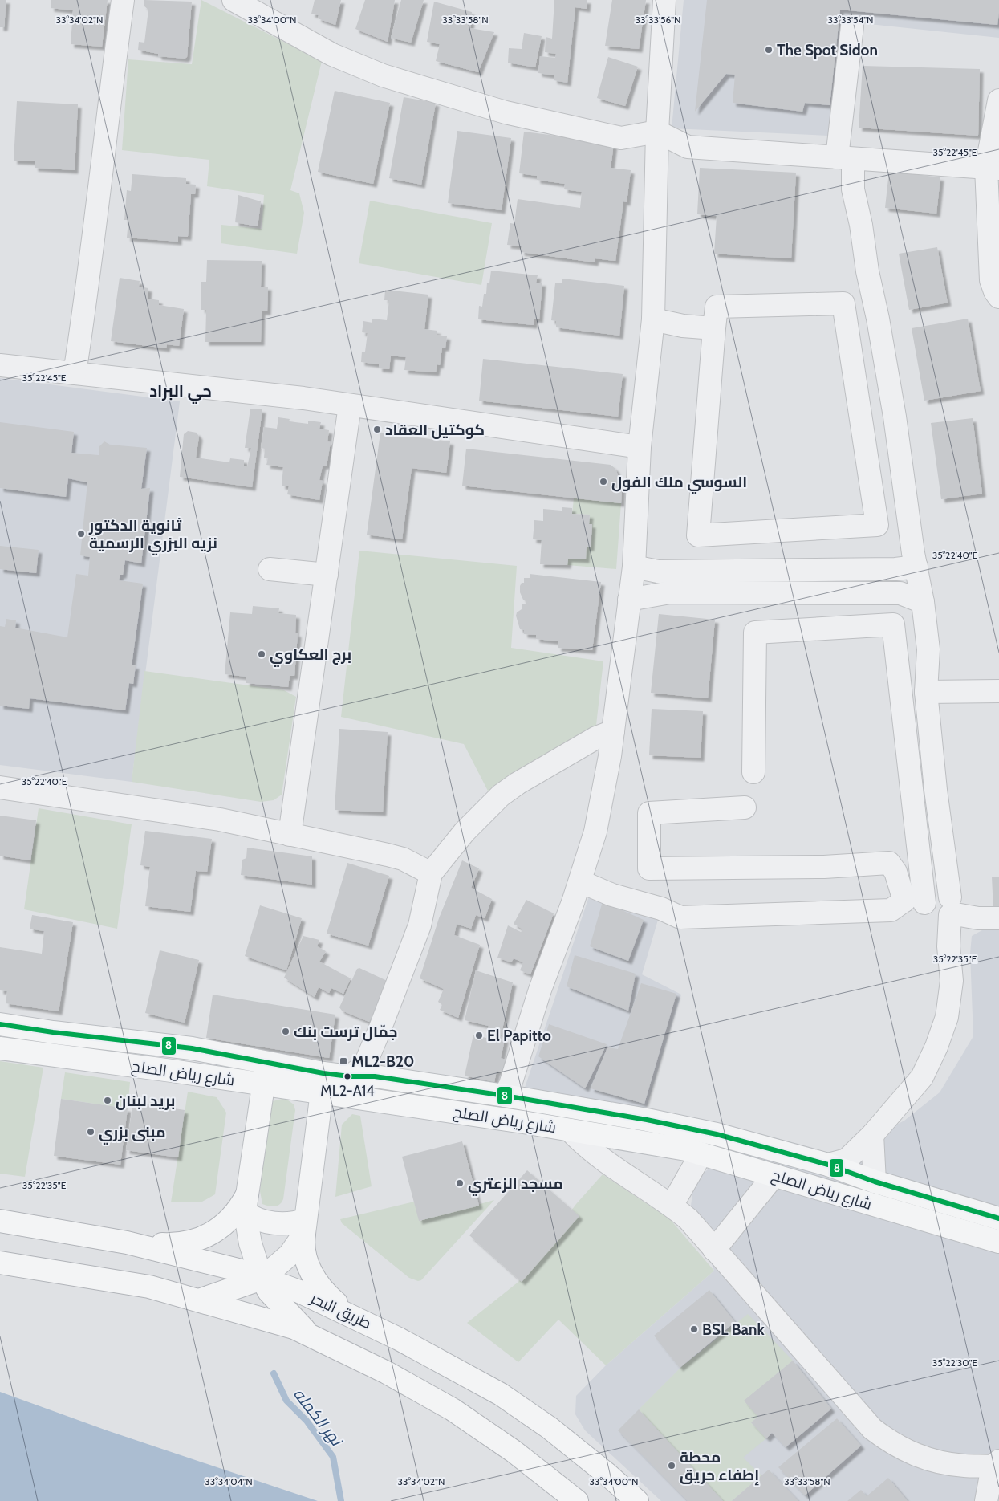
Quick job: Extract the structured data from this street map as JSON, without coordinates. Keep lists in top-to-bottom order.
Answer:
{
  "streets": {
    "main road": ["شارع رياض الصلح", "طريق البحر"]
  },
  "districts": ["حي البراد"],
  "water": ["نهر الكمله"],
  "places": {
    "other": [
      "The Spot Sidon",
      "كوكتيل العقاد",
      "السوسي ملك الفول",
      "ثانوية الدكتور نزيه البزري الرسمية",
      "برج العكاوي",
      "جمّال ترست بنك",
      "El Papitto",
      "ML2-A14",
      "بريد لبنان",
      "مبنى بزري",
      "مسجد الزعتري",
      "BSL Bank",
      "محطة إطفاء حريق"
    ],
    "transit": ["ML2-B20"]
  },
  "lines": ["transit line 8"],
  "coordinates": [
    "33°34'02\"N",
    "33°34'00\"N",
    "33°33'58\"N",
    "33°33'56\"N",
    "33°33'54\"N",
    "35°22'45\"E",
    "35°22'40\"E",
    "35°22'35\"E",
    "35°22'30\"E",
    "33°34'04\"N"
  ]
}
